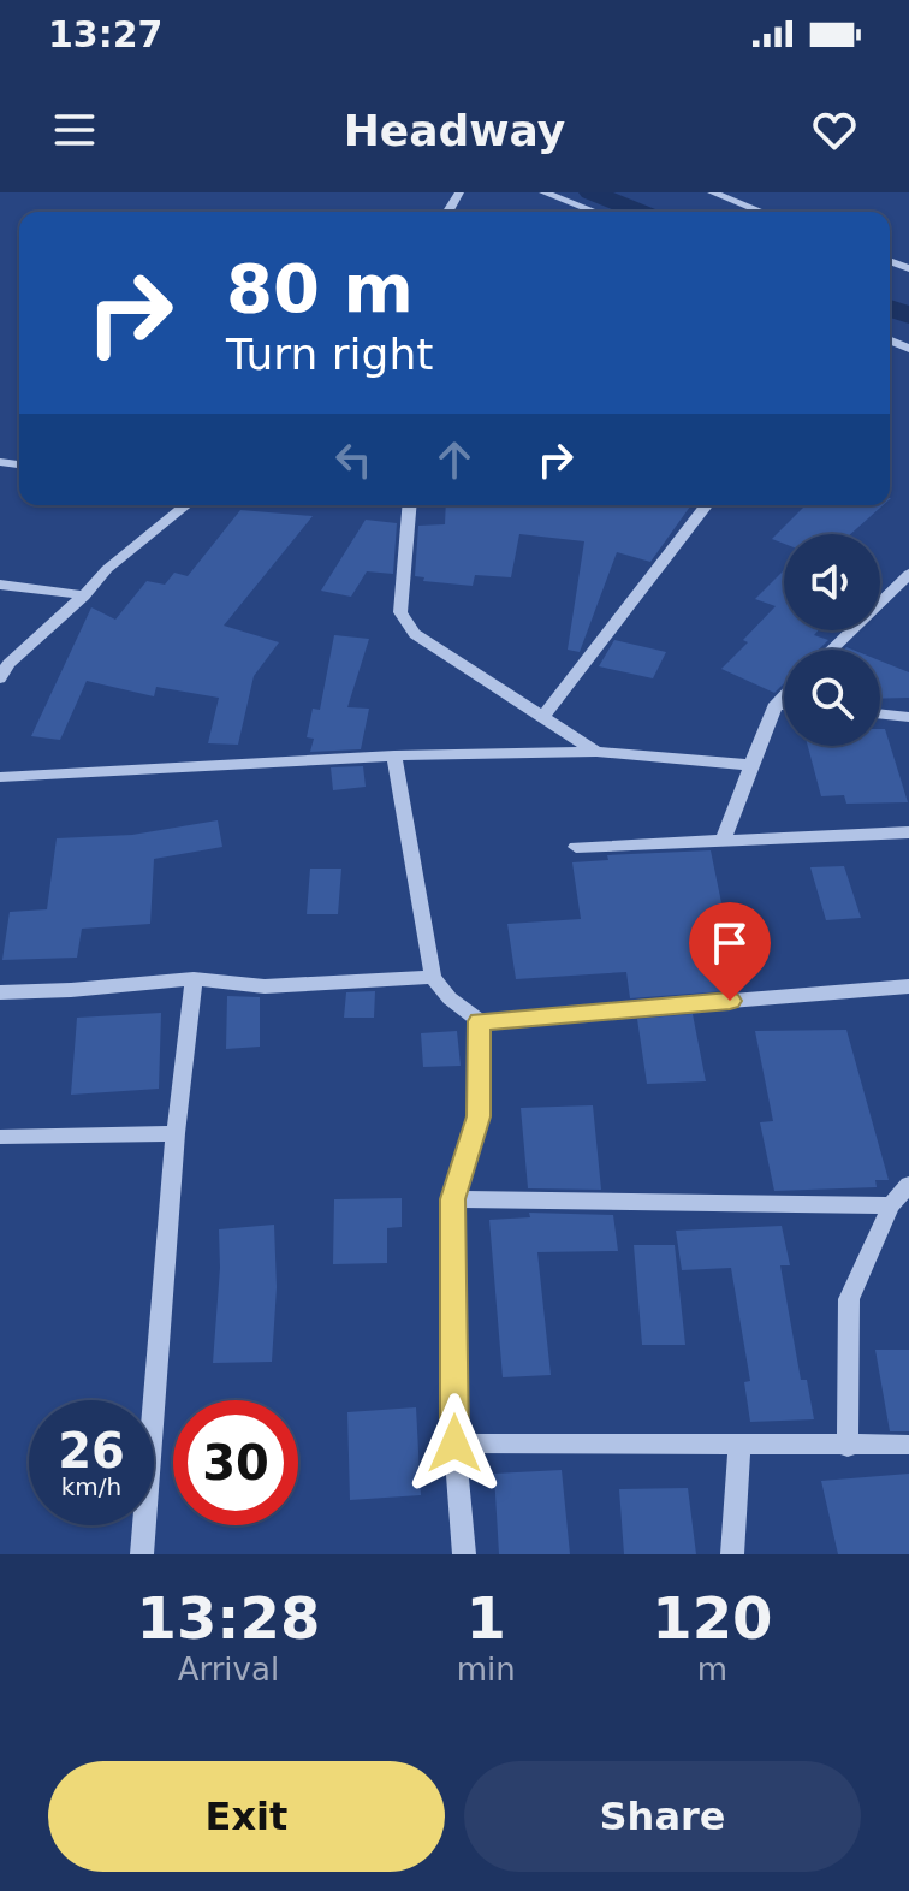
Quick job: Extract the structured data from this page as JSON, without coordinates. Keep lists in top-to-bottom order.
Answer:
{
  "page": {
    "status": "13:27",
    "header": "Headway",
    "turn": ["80 m", "Turn right"],
    "speed": "26 km/h",
    "limit": "30",
    "eta": [
      "13:28",
      "Arrival",
      "1",
      "min",
      "120",
      "m"
    ],
    "buttons": ["Exit", "Share"]
  }
}
